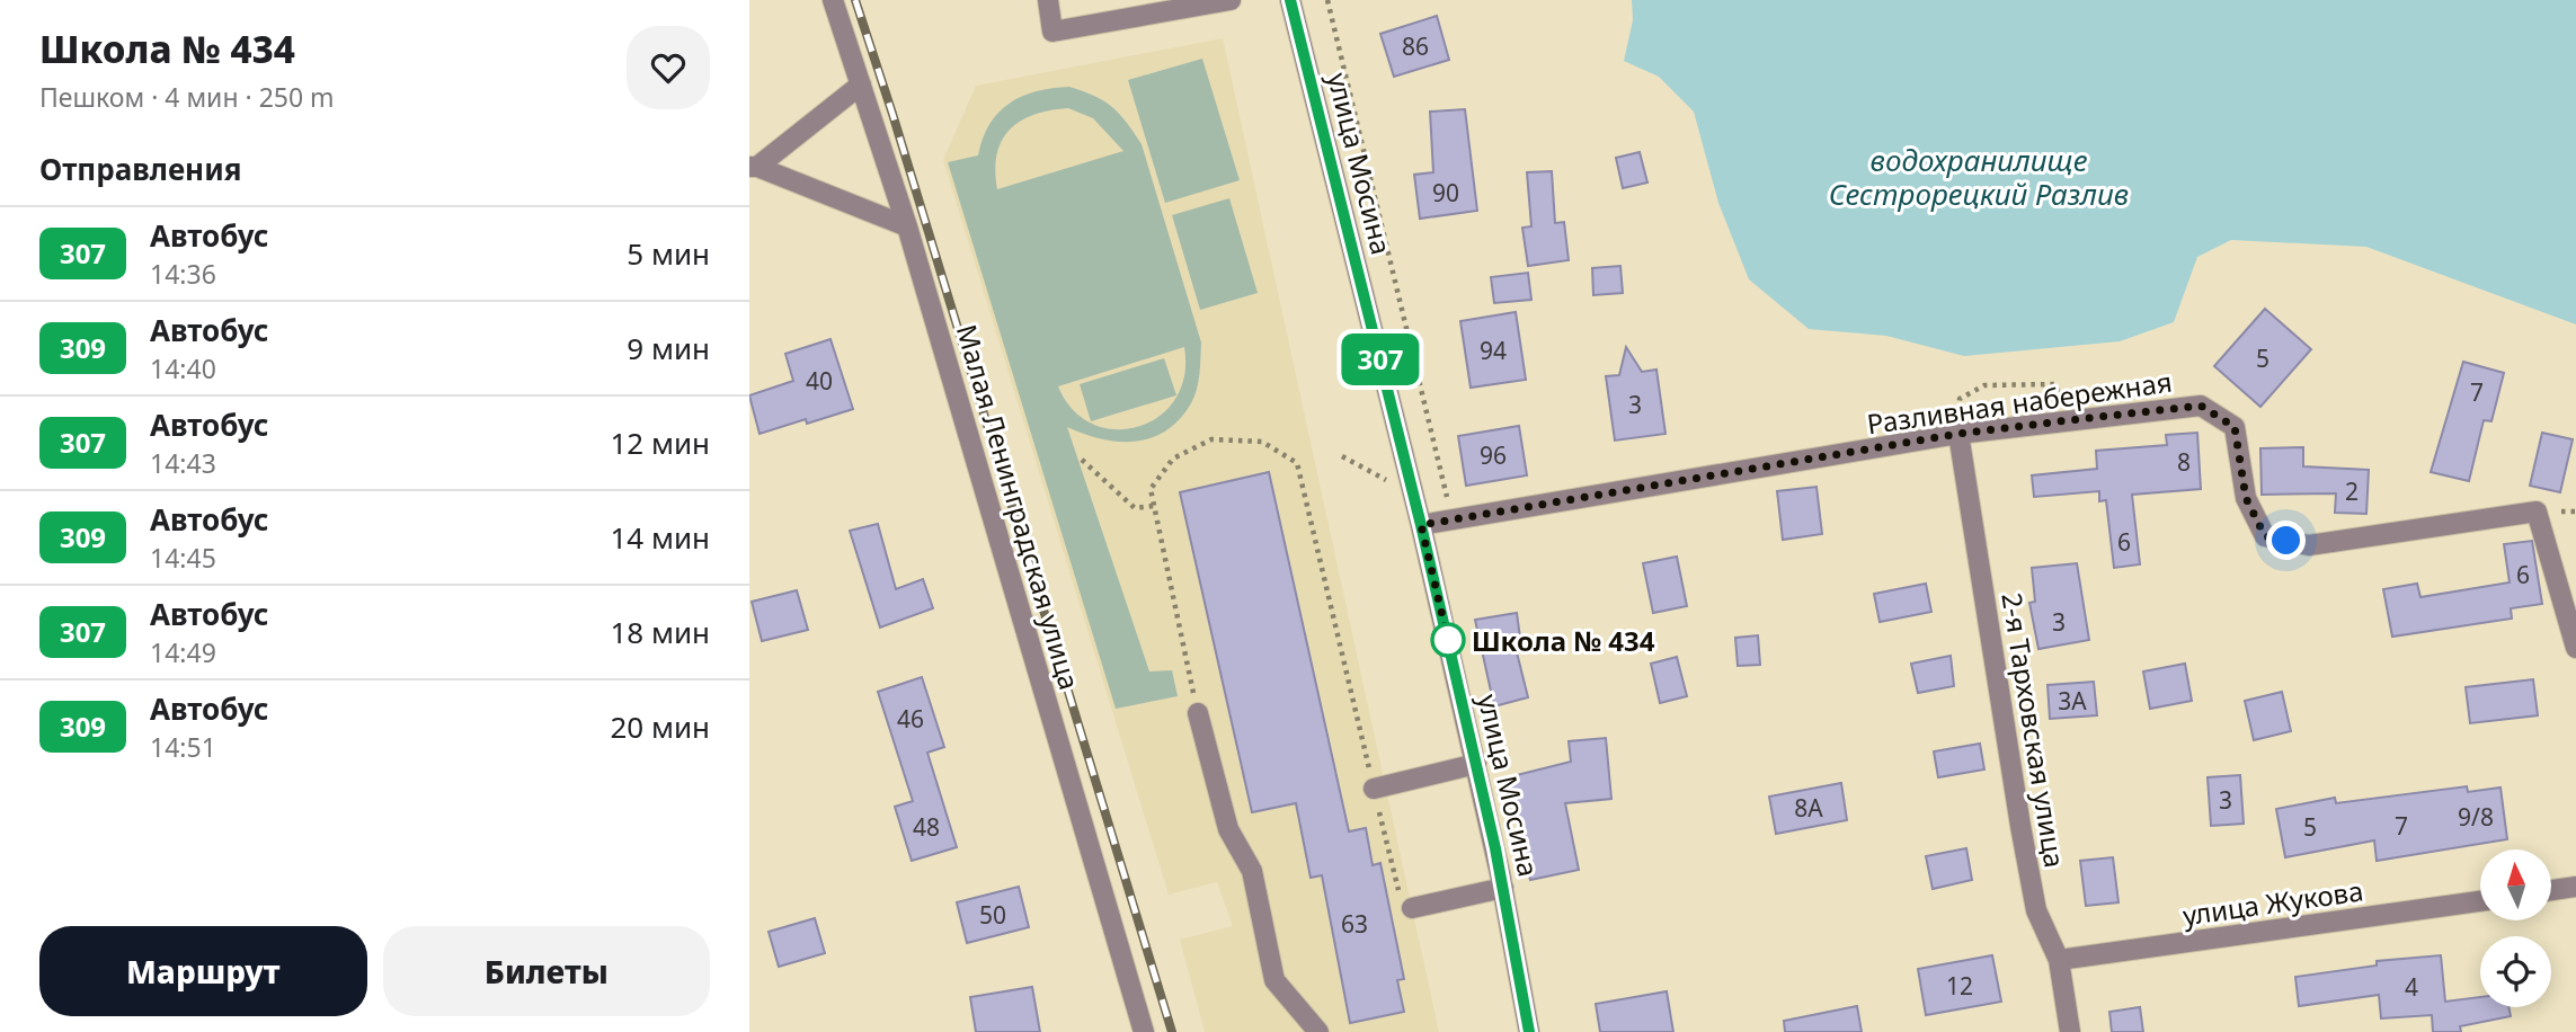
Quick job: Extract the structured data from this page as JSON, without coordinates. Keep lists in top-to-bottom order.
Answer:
{
  "streets": {
    "street": [
      "улица Мосина",
      "Разливная набережная",
      "Малая Ленинградская улица",
      "2-я Тарховская улица",
      "улица Жукова"
    ]
  },
  "crossings": [
    ["улица Мосина", "Разливная набережная"],
    ["Разливная набережная", "2-я Тарховская улица"],
    ["2-я Тарховская улица", "улица Жукова"]
  ],
  "water": ["водохранилище Сестрорецкий Разлив"],
  "places": ["Школа № 434"],
  "lines": ["bus line 307"],
  "house_numbers": [
    "86",
    "90",
    "94",
    "5",
    "40",
    "7",
    "3",
    "96",
    "8",
    "2",
    "6",
    "6",
    "3",
    "3А",
    "46",
    "3",
    "8А",
    "9/8",
    "7",
    "48",
    "5",
    "50",
    "63",
    "12",
    "4"
  ],
  "north": "top",
  "page": {
    "heading": [
      ["Школа № 434", "Пешком · 4 мин · 250 m"],
      "Отправления"
    ],
    "on_map": "307",
    "list": [
      {
        "mark": "307",
        "name": "Автобус",
        "note": "14:36",
        "value": "5 мин"
      },
      {
        "mark": "309",
        "name": "Автобус",
        "note": "14:40",
        "value": "9 мин"
      },
      {
        "mark": "307",
        "name": "Автобус",
        "note": "14:43",
        "value": "12 мин"
      },
      {
        "mark": "309",
        "name": "Автобус",
        "note": "14:45",
        "value": "14 мин"
      },
      {
        "mark": "307",
        "name": "Автобус",
        "note": "14:49",
        "value": "18 мин"
      },
      {
        "mark": "309",
        "name": "Автобус",
        "note": "14:51",
        "value": "20 мин"
      }
    ],
    "buttons": ["Маршрут", "Билеты"]
  }
}
